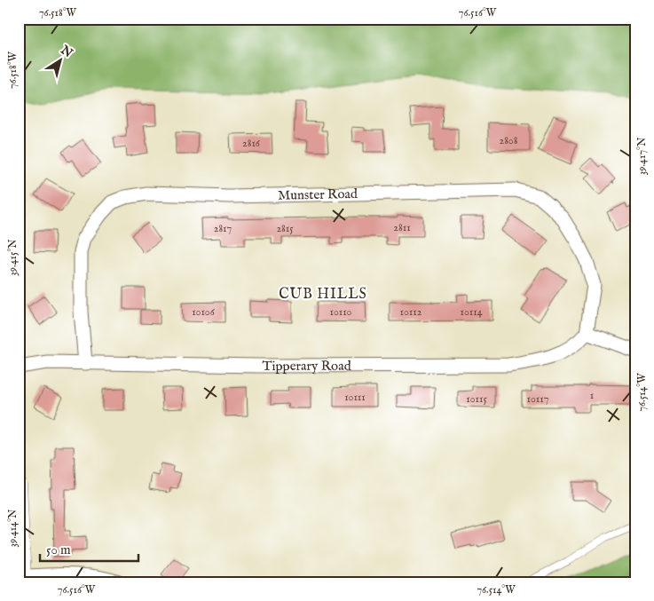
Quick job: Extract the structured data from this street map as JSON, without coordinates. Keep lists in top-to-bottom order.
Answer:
{
  "streets": {
    "street": ["Munster Road", "Tipperary Road"]
  },
  "crossings": [
    ["Munster Road", "Tipperary Road"]
  ],
  "districts": ["CUB HILLS"],
  "house_numbers": [
    "2808",
    "2816",
    "2811",
    "2817",
    "2815",
    "10106",
    "10110",
    "10112",
    "10114",
    "1",
    "10111",
    "10115",
    "10117"
  ],
  "scale_bar": "50 m",
  "north": "top right",
  "coordinates": [
    "76.518°W",
    "76.516°W",
    "39.417°N",
    "39.415°N",
    "76.514°W",
    "39.414°N"
  ]
}
